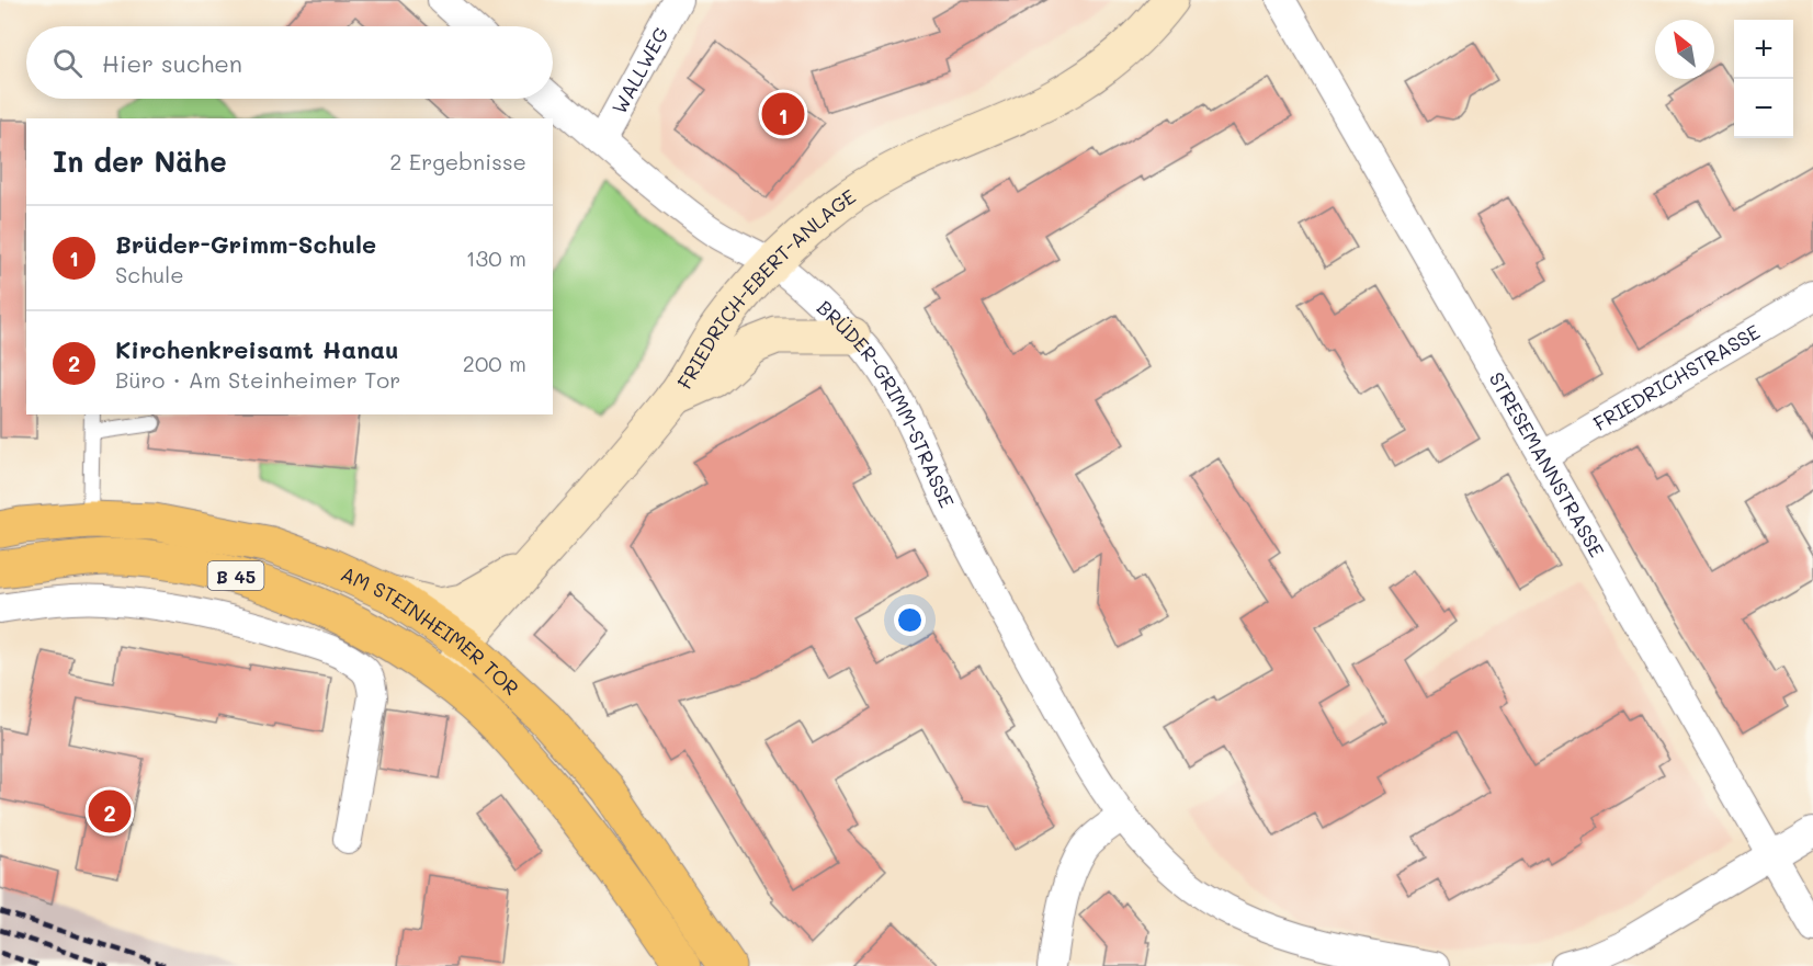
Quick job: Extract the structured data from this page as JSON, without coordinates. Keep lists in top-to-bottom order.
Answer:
{
  "streets": {
    "main road": ["FRIEDRICH-EBERT-ANLAGE", "B 45", "AM STEINHEIMER TOR"],
    "street": [
      "WALLWEG",
      "FRIEDRICHSTRASSE",
      "BRÜDER-GRIMM-STRASSE",
      "STRESEMANNSTRASSE"
    ]
  },
  "crossings": [
    ["WALLWEG", "BRÜDER-GRIMM-STRASSE"],
    ["FRIEDRICH-EBERT-ANLAGE", "BRÜDER-GRIMM-STRASSE"],
    ["FRIEDRICH-EBERT-ANLAGE", "AM STEINHEIMER TOR"],
    ["FRIEDRICHSTRASSE", "STRESEMANNSTRASSE"]
  ],
  "north": "top left",
  "page": {
    "map_buttons": ["+", "−"],
    "search": "Hier suchen",
    "pins": ["1", "2"],
    "heading": ["In der Nähe", "2 Ergebnisse"],
    "list": [
      {
        "mark": "1",
        "name": "Brüder-Grimm-Schule",
        "note": "Schule",
        "value": "130 m"
      },
      {
        "mark": "2",
        "name": "Kirchenkreisamt Hanau",
        "note": "Büro · Am Steinheimer Tor",
        "value": "200 m"
      }
    ]
  }
}
